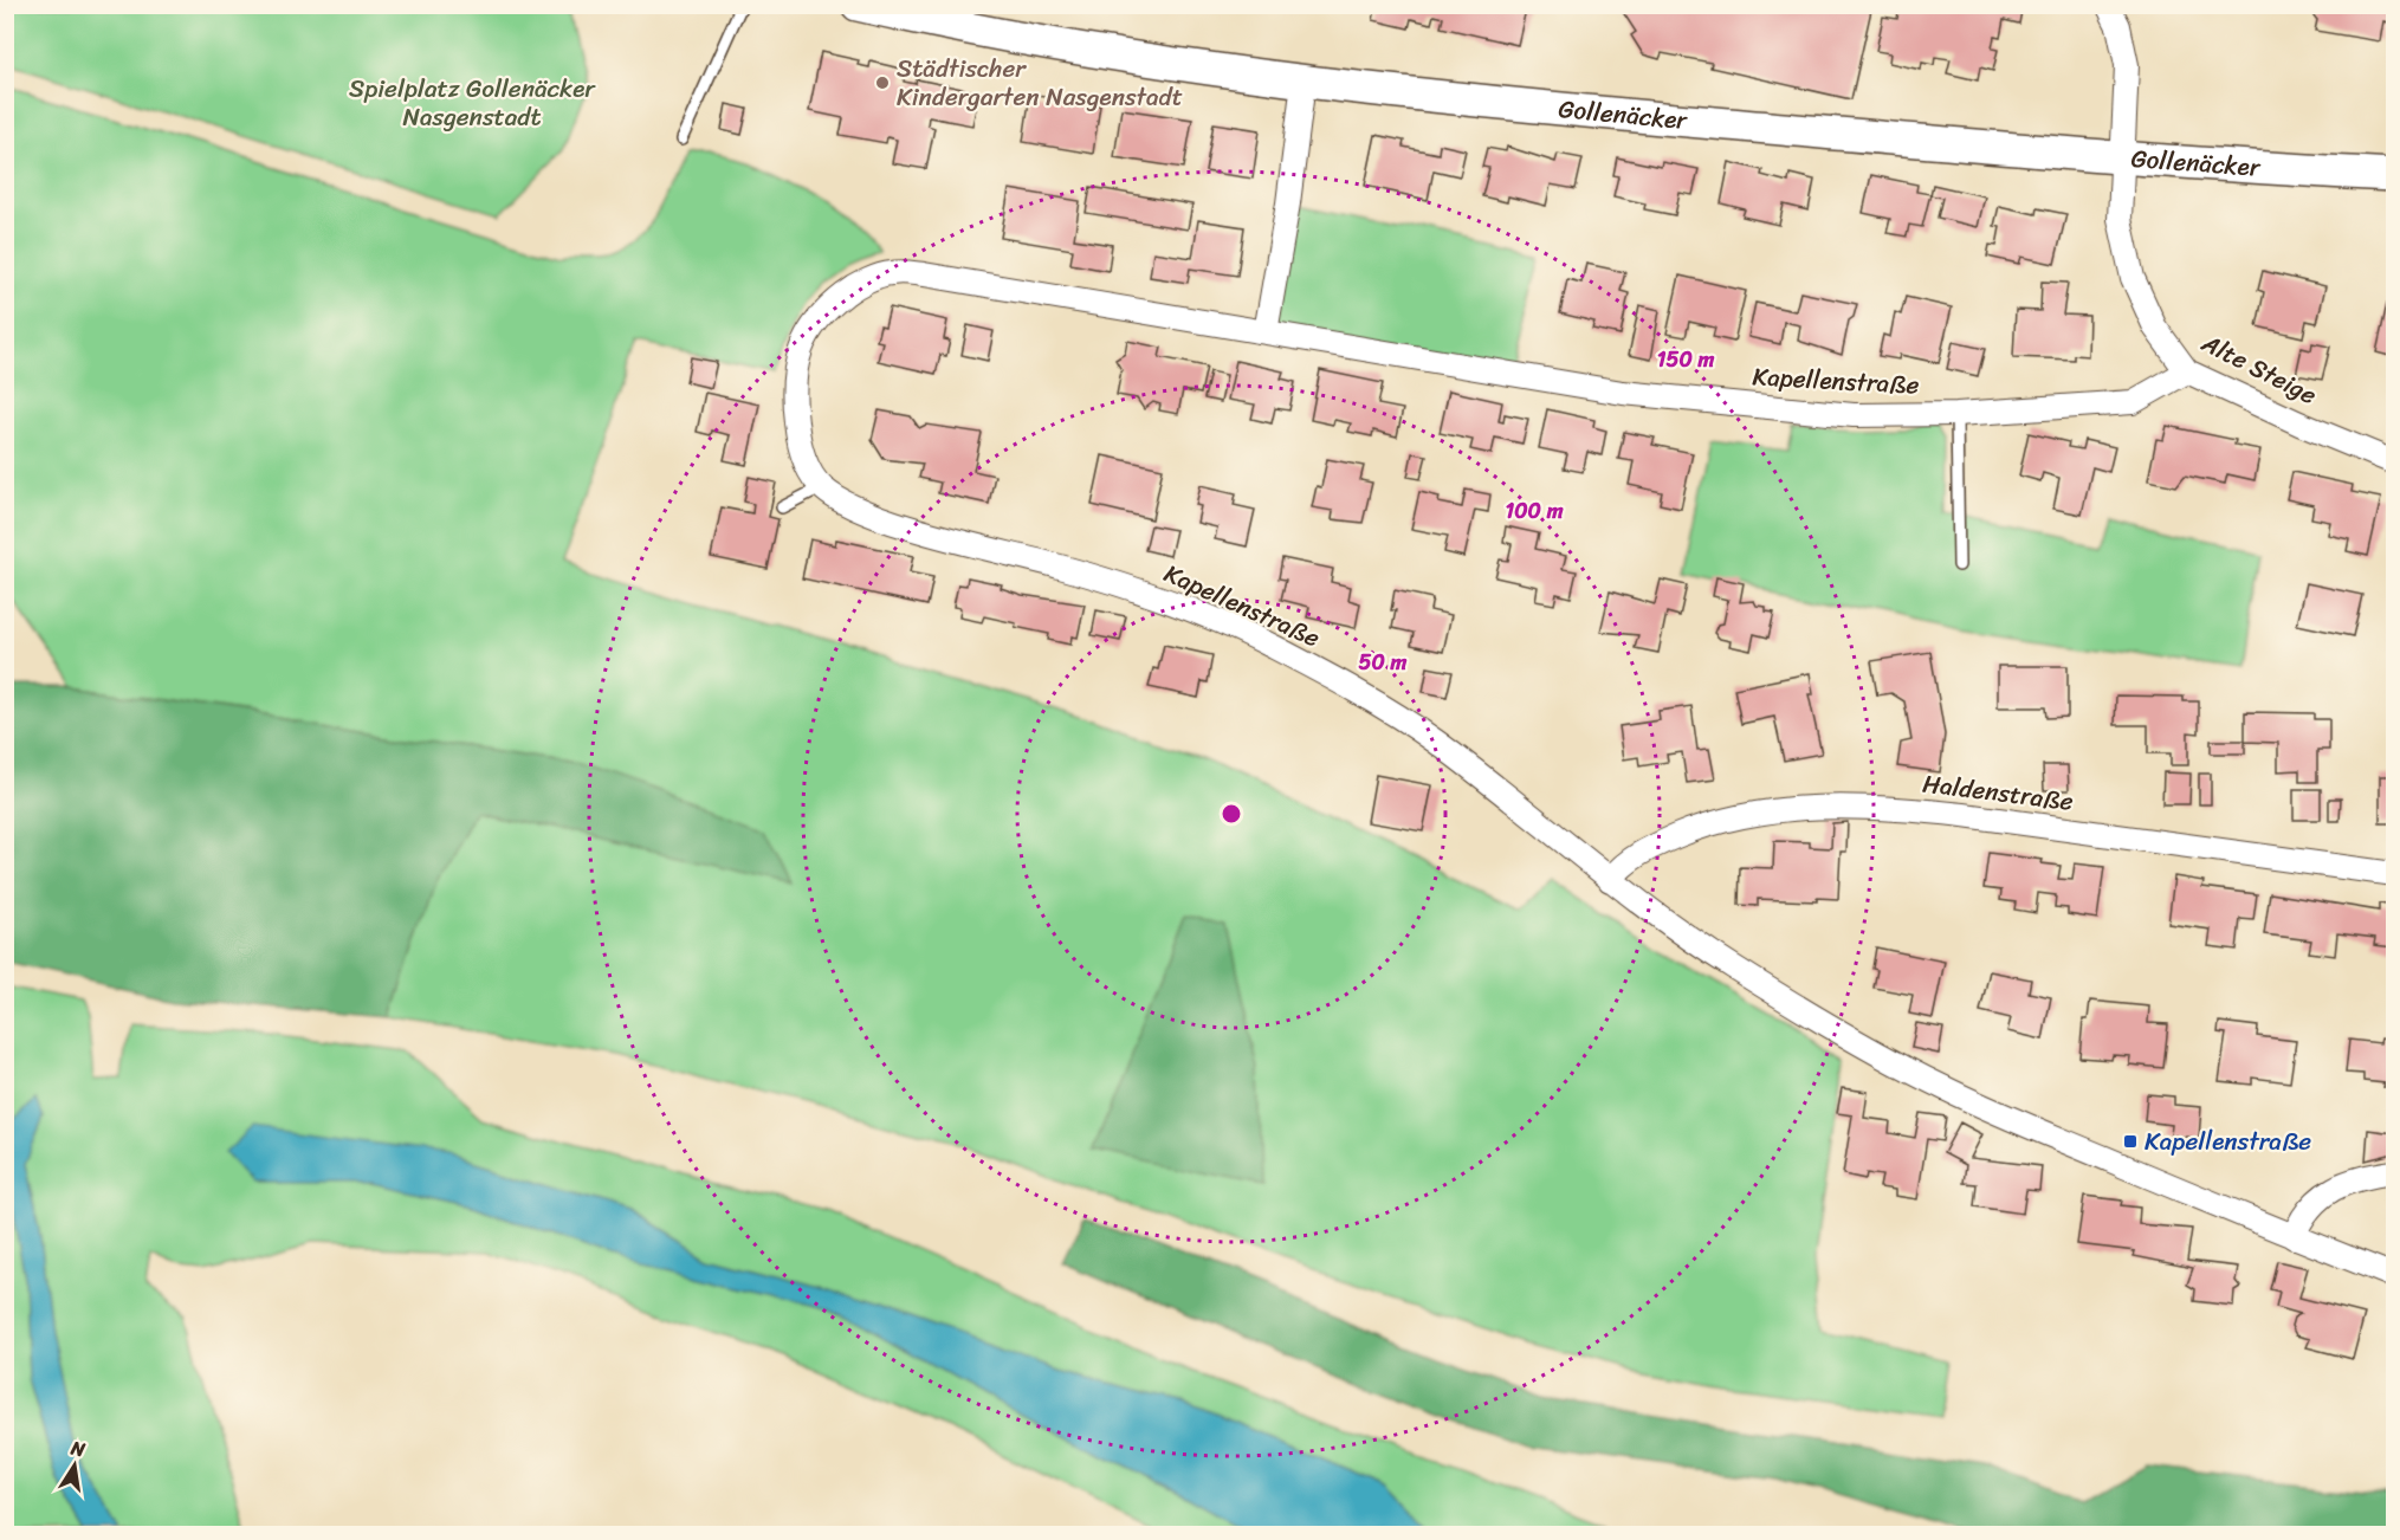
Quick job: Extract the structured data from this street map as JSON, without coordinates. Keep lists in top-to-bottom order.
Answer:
{
  "streets": {
    "street": [
      "Gollenäcker",
      "Alte Steige",
      "Kapellenstraße",
      "Haldenstraße"
    ]
  },
  "crossings": [
    ["Gollenäcker", "Alte Steige"],
    ["Alte Steige", "Kapellenstraße"],
    ["Kapellenstraße", "Haldenstraße"]
  ],
  "parks": ["Spielplatz Gollenäcker Nasgenstadt"],
  "places": {
    "other": ["Städtischer Kindergarten Nasgenstadt"],
    "transit": ["Kapellenstraße"]
  },
  "north": "top",
  "rings": ["150 m", "100 m", "50 m"]
}
